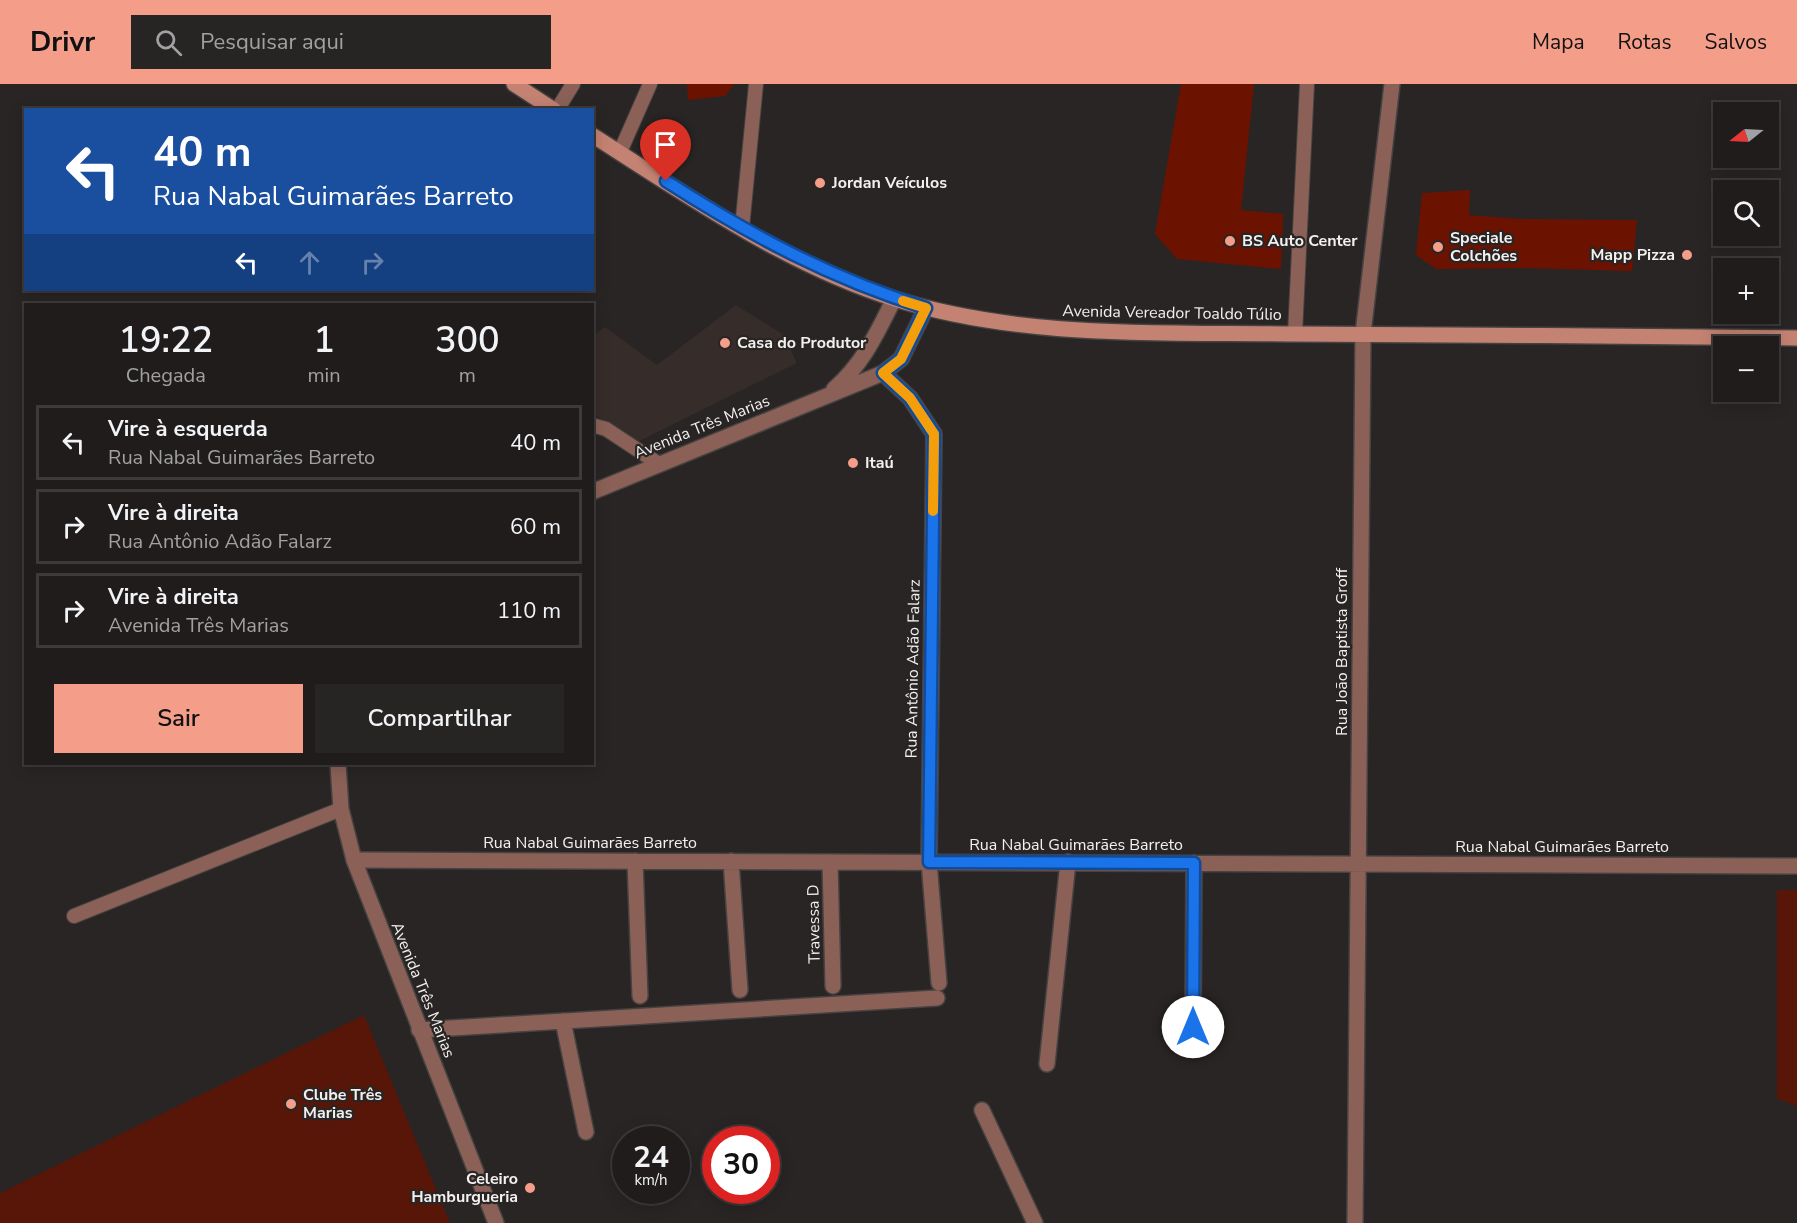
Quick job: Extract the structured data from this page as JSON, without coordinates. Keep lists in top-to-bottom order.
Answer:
{
  "streets": {
    "main road": ["Avenida Vereador Toaldo Túlio"],
    "street": [
      "Avenida Três Marias",
      "Rua João Baptista Groff",
      "Rua Antônio Adão Falarz",
      "Rua Nabal Guimarães Barreto",
      "Travessa D"
    ]
  },
  "crossings": [
    ["Avenida Vereador Toaldo Túlio", "Avenida Três Marias"],
    ["Avenida Vereador Toaldo Túlio", "Rua João Baptista Groff"],
    ["Avenida Três Marias", "Rua Antônio Adão Falarz"],
    ["Avenida Três Marias", "Rua Nabal Guimarães Barreto"],
    ["Rua João Baptista Groff", "Rua Nabal Guimarães Barreto"],
    ["Rua Antônio Adão Falarz", "Rua Nabal Guimarães Barreto"],
    ["Rua Nabal Guimarães Barreto", "Travessa D"]
  ],
  "places": [
    "Jordan Veículos",
    "BS Auto Center",
    "Speciale Colchões",
    "Mapp Pizza",
    "Casa do Produtor",
    "Itaú",
    "Clube Três Marias",
    "Celeiro Hamburgueria"
  ],
  "north": "left",
  "page": {
    "header": "Drivr",
    "search": "Pesquisar aqui",
    "nav": ["Mapa", "Rotas", "Salvos"],
    "map_buttons": ["+", "−"],
    "turn": ["40 m", "Rua Nabal Guimarães Barreto"],
    "eta": [
      "19:22",
      "Chegada",
      "1",
      "min",
      "300",
      "m"
    ],
    "list": [
      {
        "name": "Vire à esquerda",
        "note": "Rua Nabal Guimarães Barreto",
        "value": "40 m"
      },
      {
        "name": "Vire à direita",
        "note": "Rua Antônio Adão Falarz",
        "value": "60 m"
      },
      {
        "name": "Vire à direita",
        "note": "Avenida Três Marias",
        "value": "110 m"
      }
    ],
    "buttons": ["Sair", "Compartilhar"],
    "speed": "24 km/h",
    "limit": "30"
  }
}
